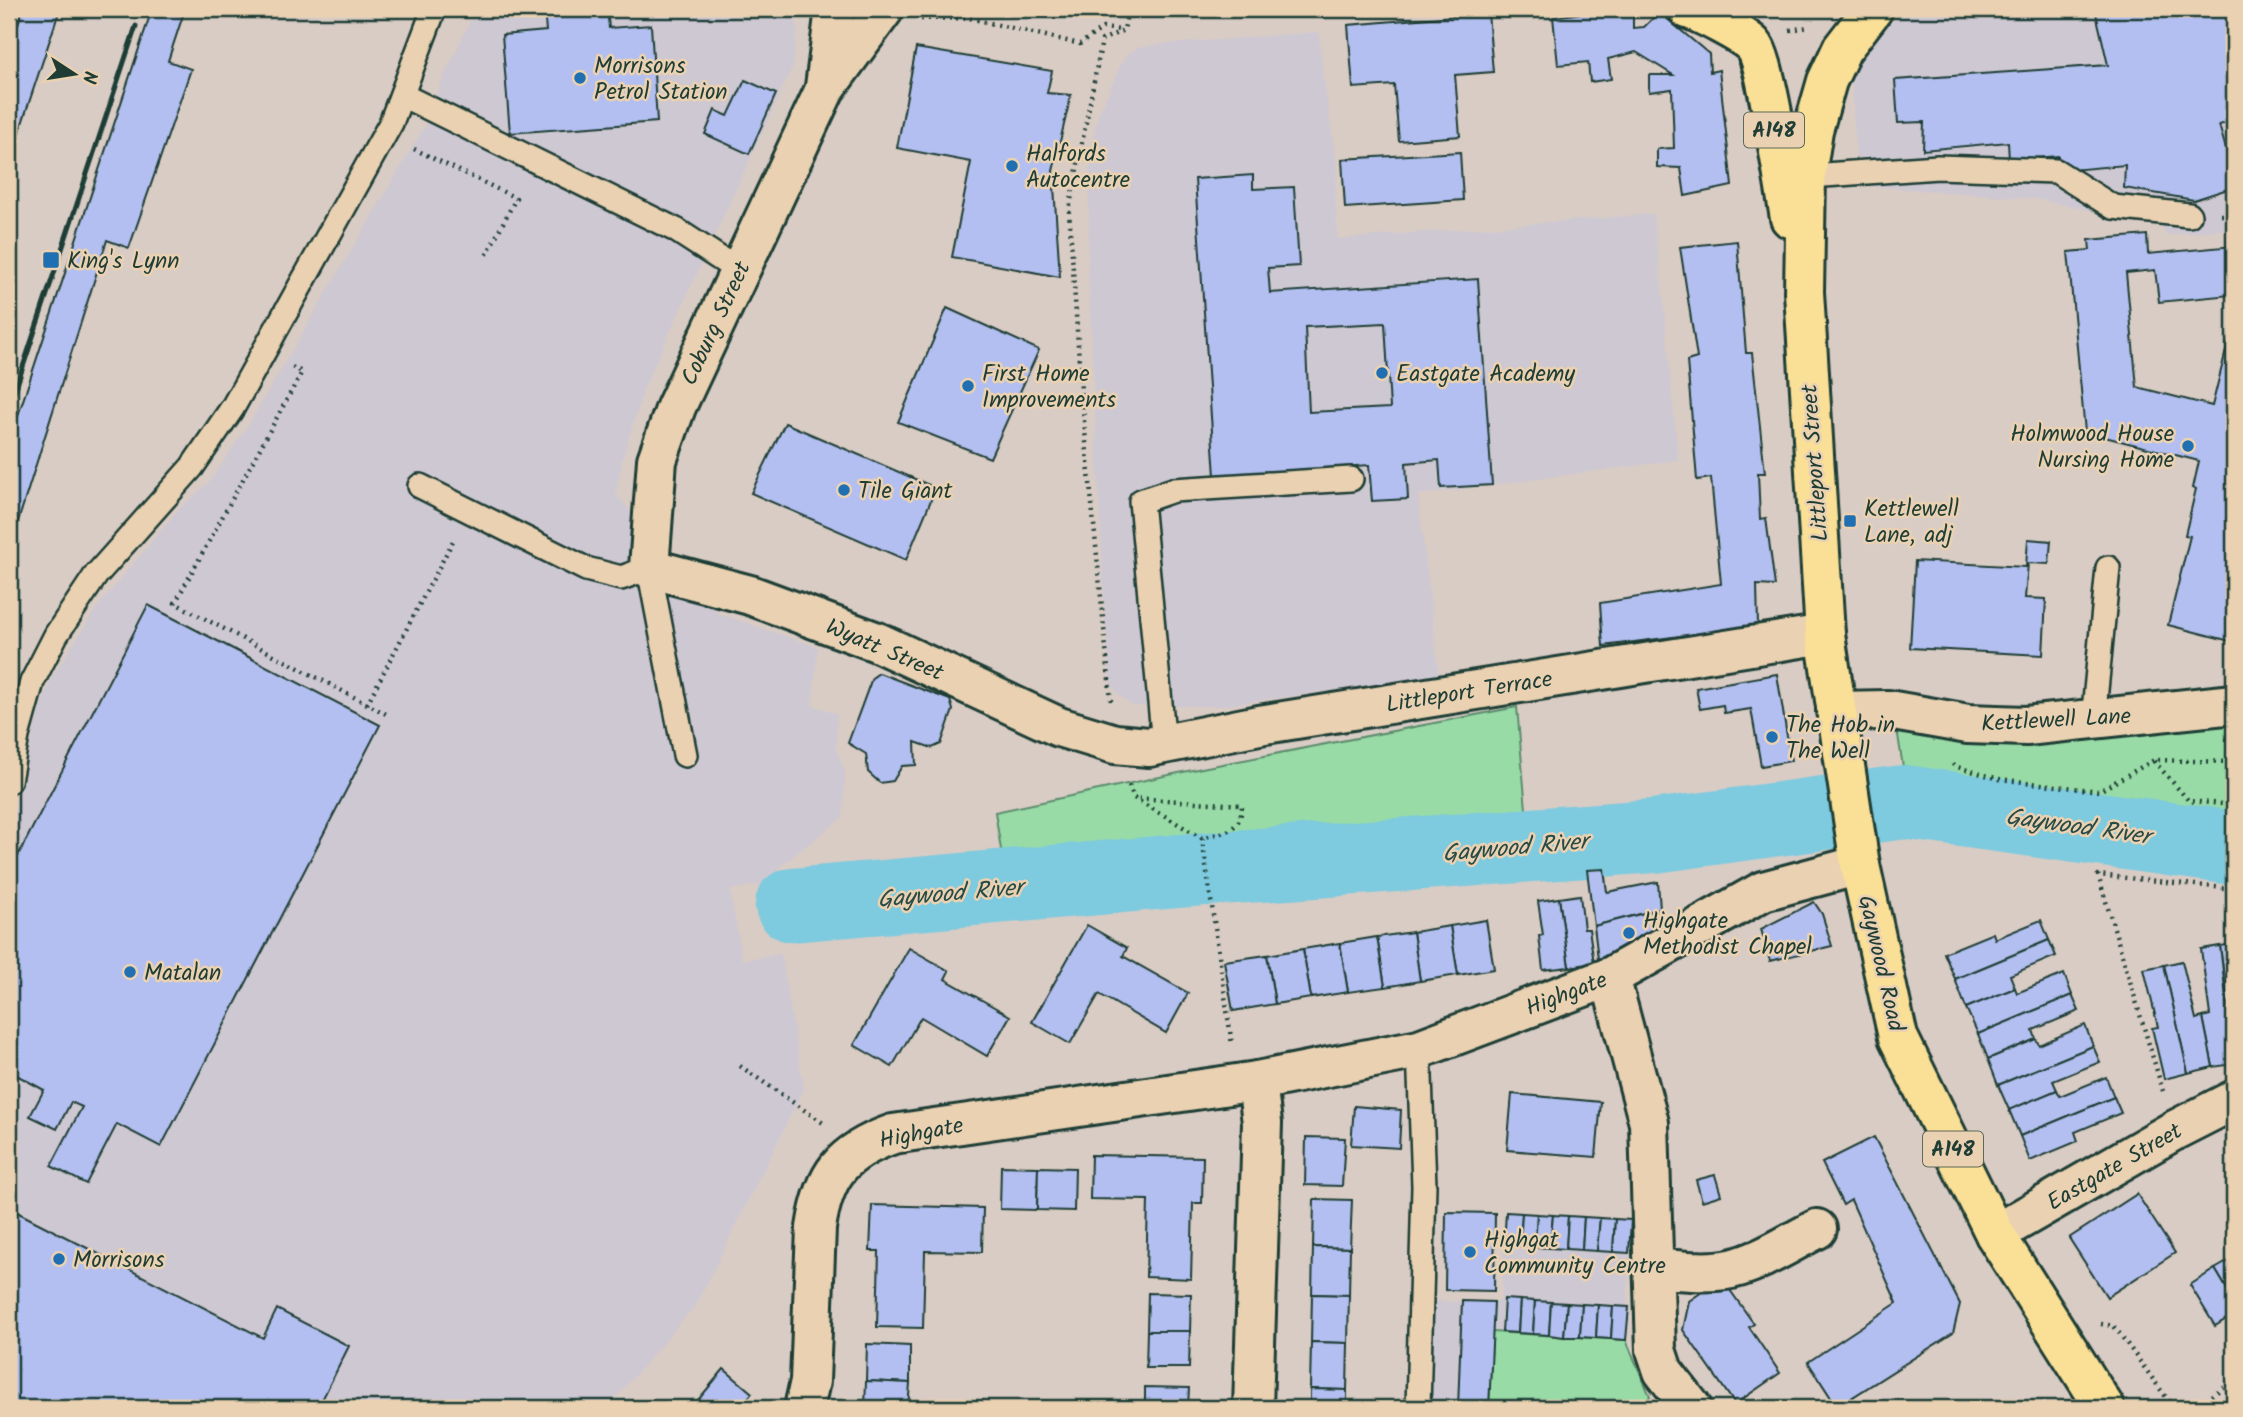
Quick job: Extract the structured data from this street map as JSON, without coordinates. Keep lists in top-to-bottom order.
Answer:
{
  "streets": {
    "main road": ["A148", "Littleport Street", "Gaywood Road"],
    "street": [
      "Coburg Street",
      "Wyatt Street",
      "Littleport Terrace",
      "Kettlewell Lane",
      "Highgate",
      "Eastgate Street"
    ]
  },
  "crossings": [
    ["Coburg Street", "Wyatt Street"],
    ["Littleport Street", "Littleport Terrace"],
    ["Littleport Street", "Gaywood Road"],
    ["Wyatt Street", "Littleport Terrace"],
    ["Littleport Terrace", "Gaywood Road"],
    ["Kettlewell Lane", "Gaywood Road"],
    ["Gaywood Road", "Highgate"],
    ["Gaywood Road", "Eastgate Street"]
  ],
  "water": ["Gaywood River"],
  "places": {
    "other": [
      "Morrisons Petrol Station",
      "Halfords Autocentre",
      "Eastgate Academy",
      "First Home Improvements",
      "Holmwood House Nursing Home",
      "Tile Giant",
      "The Hob in The Well",
      "Highgate Methodist Chapel",
      "Matalan",
      "Highgat Community Centre",
      "Morrisons"
    ],
    "transit": ["King's Lynn", "Kettlewell Lane, adj"]
  },
  "north": "right"
}
